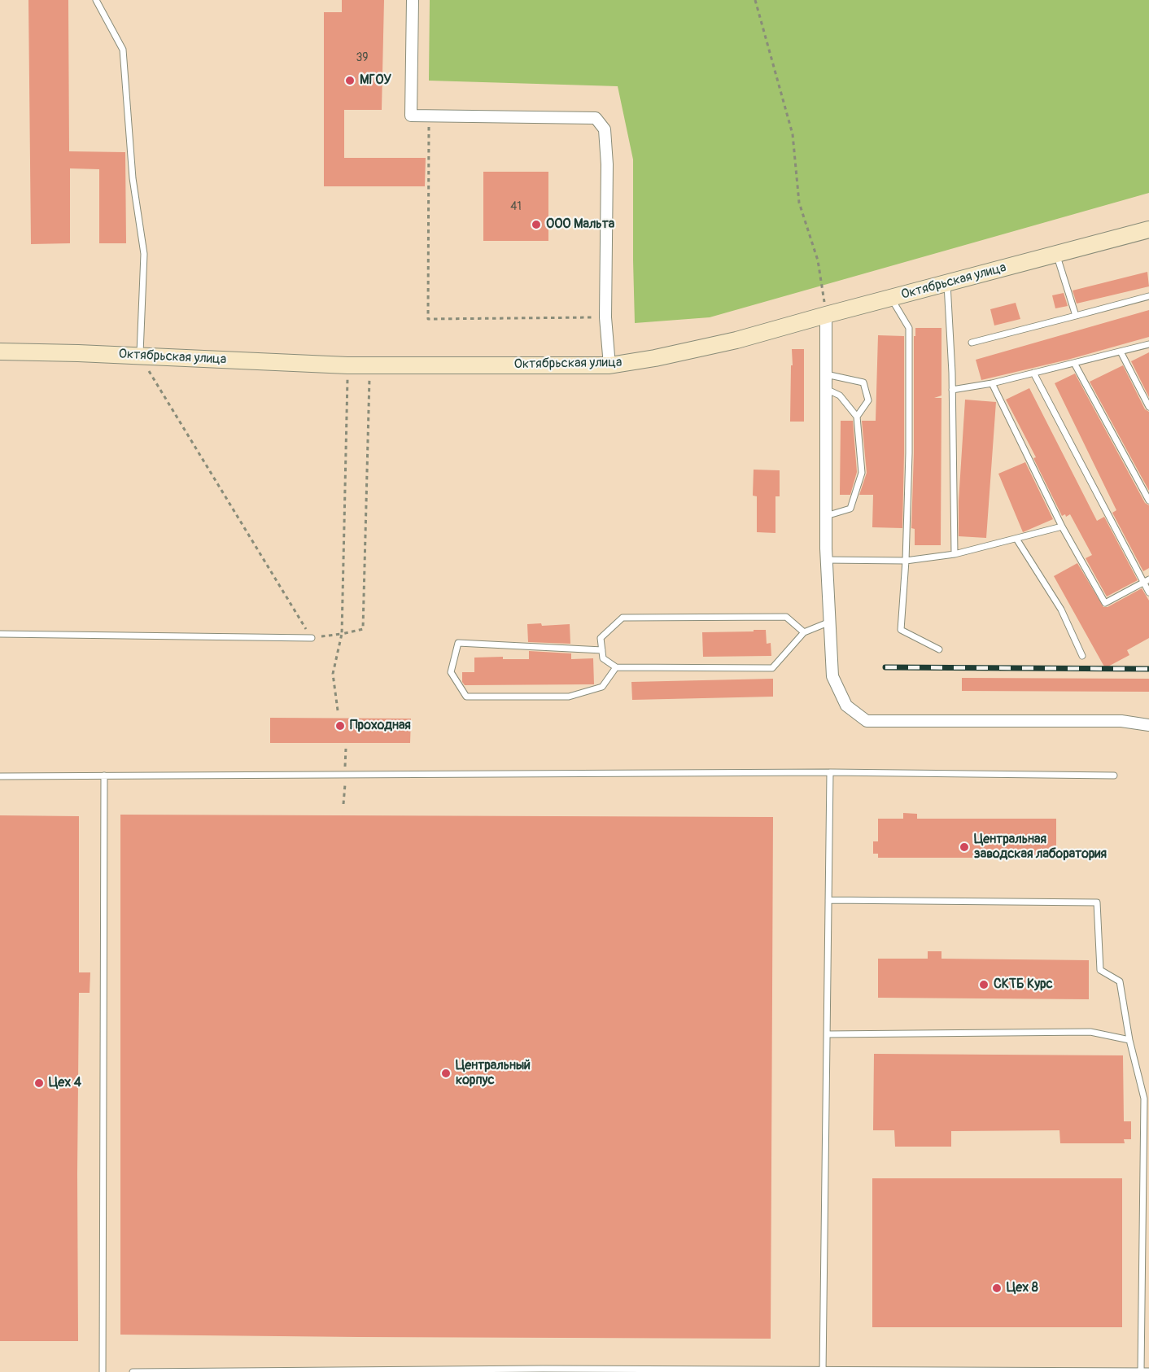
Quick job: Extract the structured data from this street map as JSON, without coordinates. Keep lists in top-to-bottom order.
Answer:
{
  "streets": {
    "main road": ["Октябрьская улица"]
  },
  "places": [
    "МГОУ",
    "ООО Мальта",
    "Проходная",
    "Центральная заводская лаборатория",
    "СКТБ Курс",
    "Центральный корпус",
    "Цех 4",
    "Цех 8"
  ],
  "house_numbers": ["39", "41"]
}
